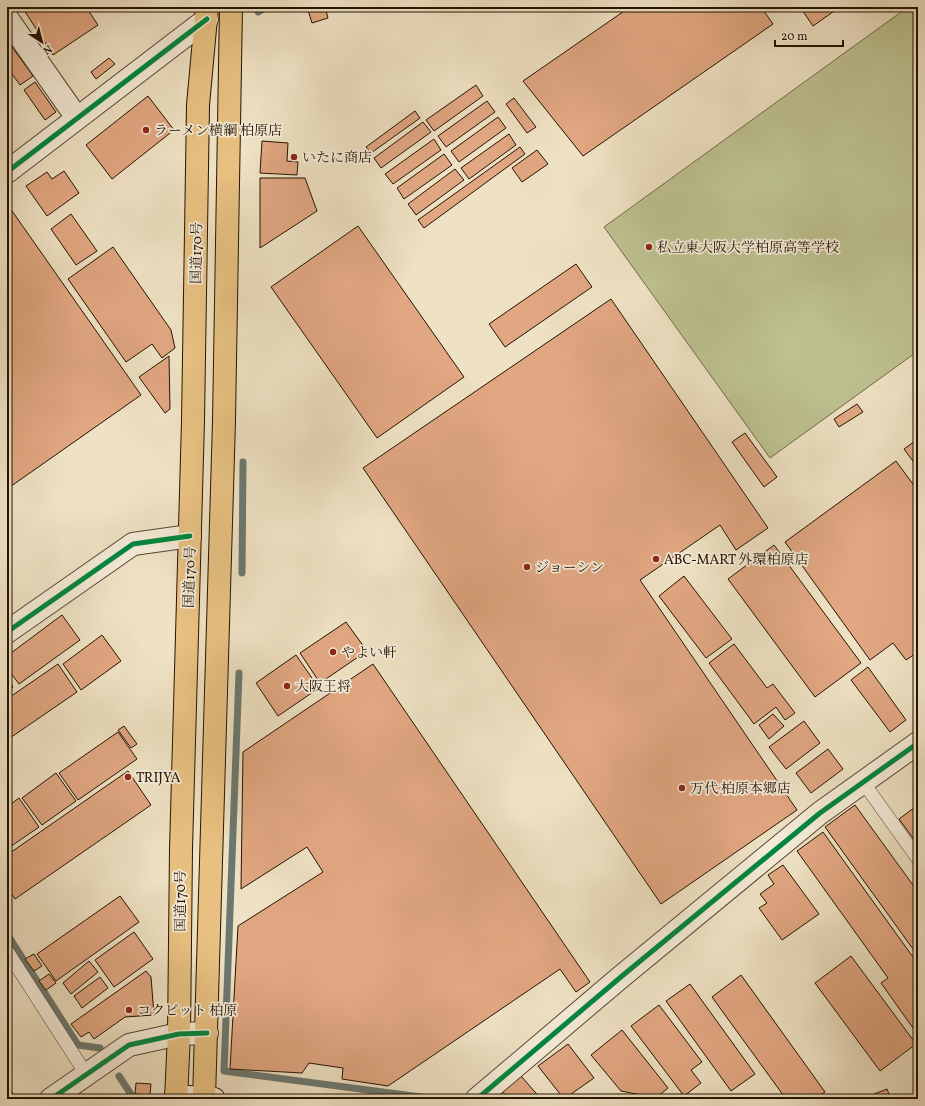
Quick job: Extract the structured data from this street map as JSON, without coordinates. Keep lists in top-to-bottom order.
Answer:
{
  "streets": {
    "highway": ["国道170号"]
  },
  "places": [
    "ラーメン横綱 柏原店",
    "いたに商店",
    "私立東大阪大学柏原高等学校",
    "ABC-MART 外環柏原店",
    "ジョーシン",
    "やよい軒",
    "大阪王将",
    "TRIJYA",
    "万代 柏原本郷店",
    "コクピット 柏原"
  ],
  "scale_bar": "20 m",
  "north": "bottom right"
}
